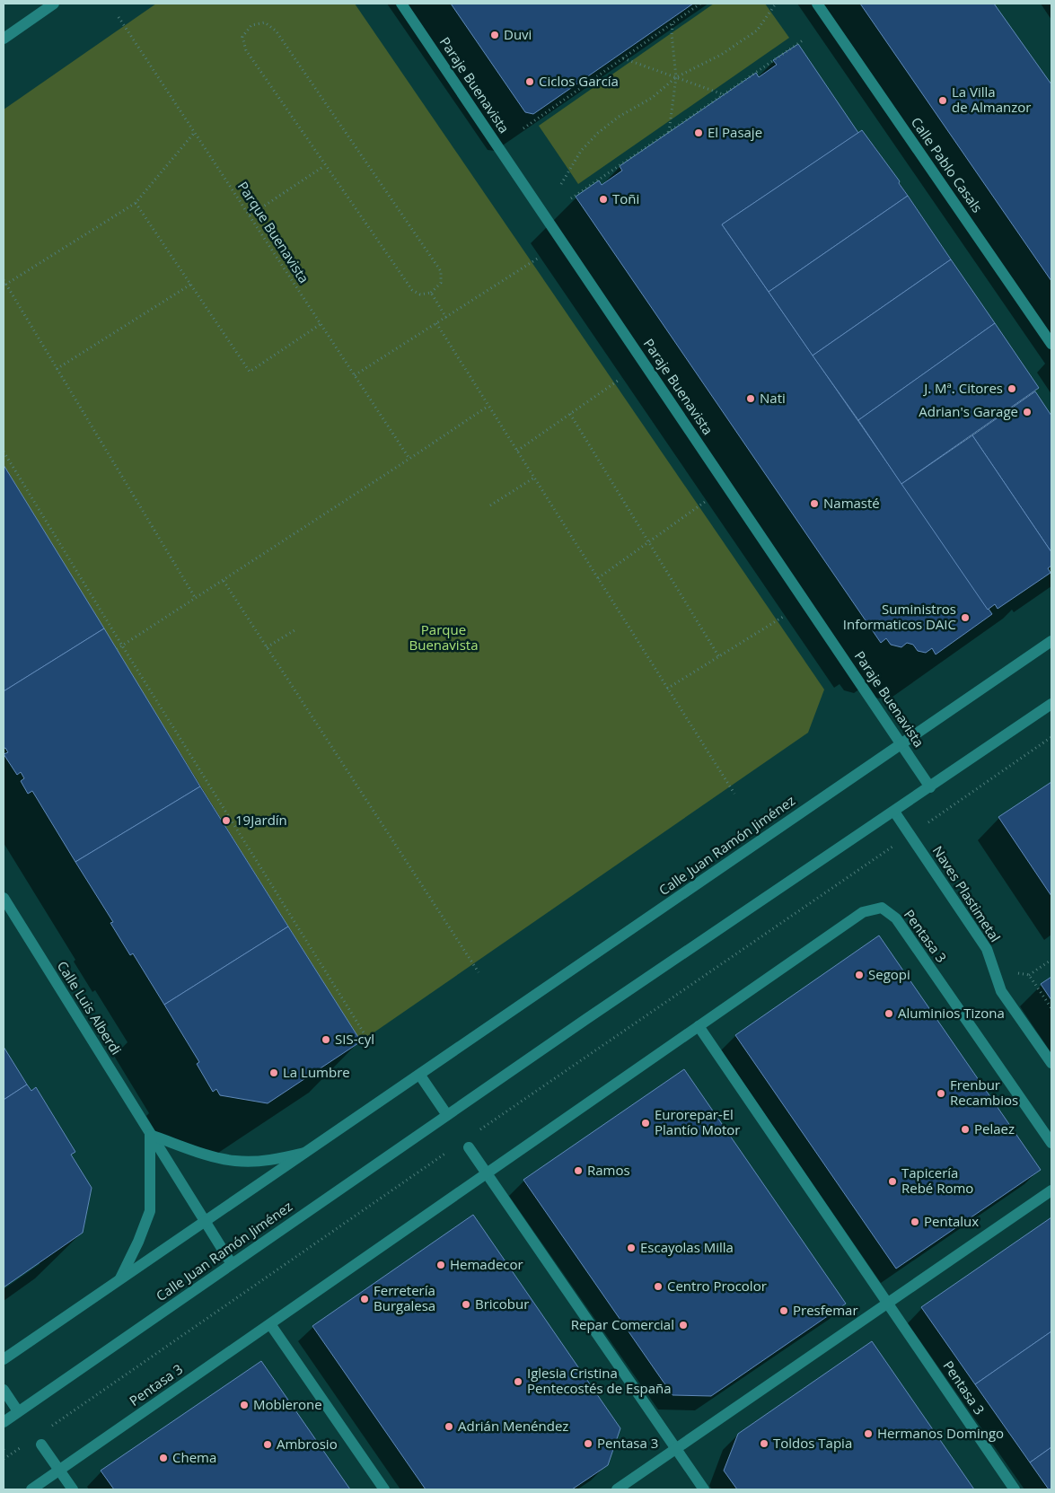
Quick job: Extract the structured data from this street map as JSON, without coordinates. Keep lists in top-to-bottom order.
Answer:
{
  "streets": {
    "main road": [
      "Paraje Buenavista",
      "Calle Pablo Casals",
      "Calle Juan Ramón Jiménez",
      "Naves Plastimetal",
      "Pentasa 3",
      "Calle Luis Alberdi"
    ],
    "path": ["Parque Buenavista"]
  },
  "crossings": [
    ["Paraje Buenavista", "Calle Juan Ramón Jiménez"],
    ["Calle Juan Ramón Jiménez", "Naves Plastimetal"],
    ["Calle Juan Ramón Jiménez", "Calle Luis Alberdi"]
  ],
  "parks": ["Parque Buenavista"],
  "places": [
    "Duvi",
    "Ciclos García",
    "La Villa de Almanzor",
    "El Pasaje",
    "Toñi",
    "J. Mª. Citores",
    "Nati",
    "Adrian's Garage",
    "Namasté",
    "Suministros Informaticos DAIC",
    "19Jardín",
    "Segopi",
    "Aluminios Tizona",
    "SIS-cyl",
    "La Lumbre",
    "Frenbur Recambios",
    "Eurorepar-El Plantío Motor",
    "Pelaez",
    "Ramos",
    "Tapicería Rebé Romo",
    "Pentalux",
    "Escayolas Milla",
    "Hemadecor",
    "Centro Procolor",
    "Ferretería Burgalesa",
    "Bricobur",
    "Presfemar",
    "Repar Comercial",
    "Iglesia Cristina Pentecostés de España",
    "Moblerone",
    "Adrián Menéndez",
    "Hermanos Domingo",
    "Pentasa 3",
    "Toldos Tapia",
    "Ambrosio",
    "Chema"
  ]
}
